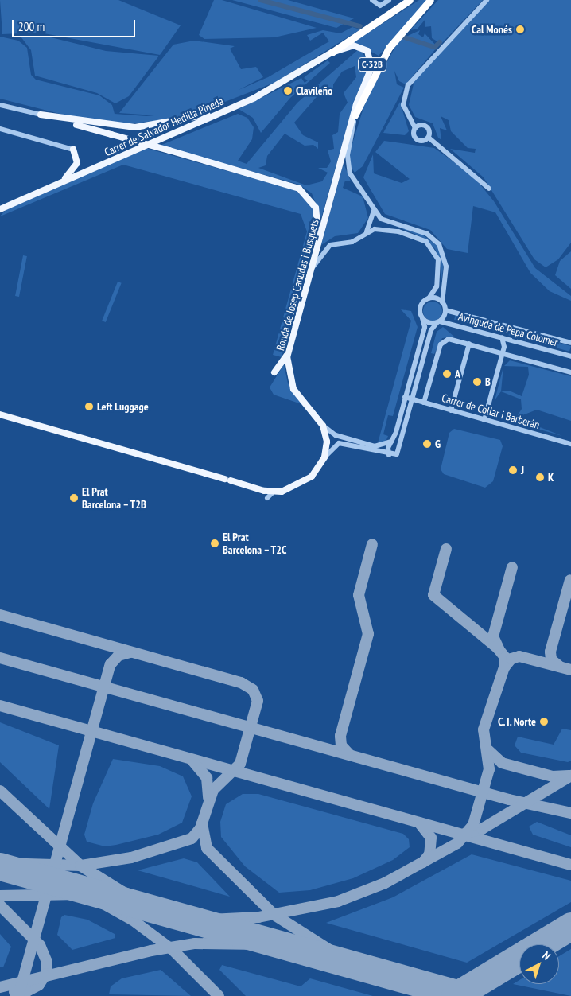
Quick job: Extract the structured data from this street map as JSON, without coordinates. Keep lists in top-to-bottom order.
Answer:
{
  "streets": {
    "highway": ["C-32B"],
    "main road": ["Carrer de Salvador Hedilla Pineda", "Ronda de Josep Canudas i Busquets"],
    "street": ["Avinguda de Pepa Colomer", "Carrer de Collar i Barberán"]
  },
  "crossings": [
    ["C-32B", "Carrer de Salvador Hedilla Pineda"],
    ["C-32B", "Ronda de Josep Canudas i Busquets"]
  ],
  "places": [
    "Cal Monés",
    "Clavileño",
    "A",
    "B",
    "Left Luggage",
    "G",
    "J",
    "K",
    "El Prat Barcelona – T2B",
    "El Prat Barcelona – T2C",
    "C. I. Norte"
  ],
  "scale_bar": "200 m",
  "north": "top right"
}
